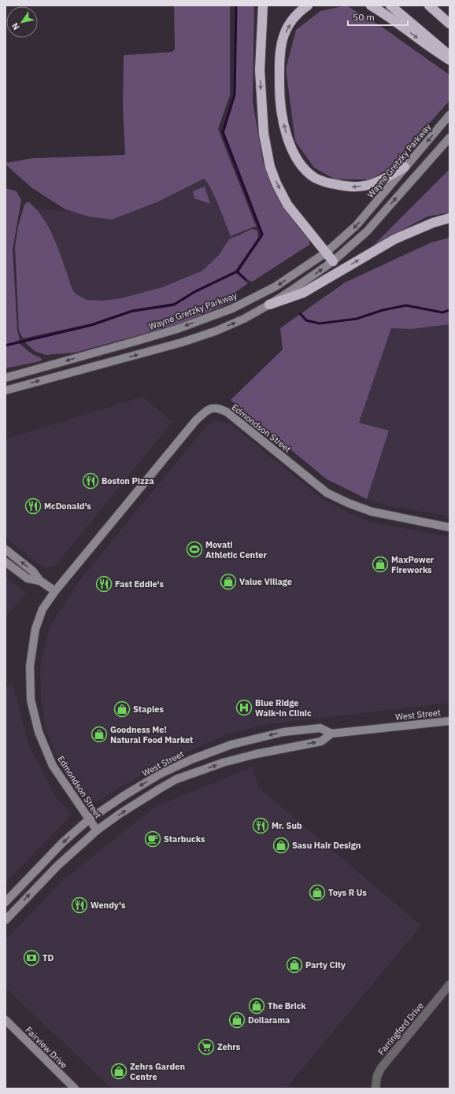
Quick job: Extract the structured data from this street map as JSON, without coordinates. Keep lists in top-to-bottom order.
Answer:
{
  "streets": {
    "main road": [
      "Wayne Gretzky Parkway",
      "Edmondson Street",
      "West Street",
      "Fairview Drive"
    ],
    "street": ["Farringford Drive"]
  },
  "crossings": [
    ["Edmondson Street", "West Street"]
  ],
  "places": {
    "restaurant": [
      "Boston Pizza",
      "McDonald's",
      "Fast Eddie's",
      "Mr. Sub",
      "Wendy's"
    ],
    "sports": ["Movati Athletic Center"],
    "shop": [
      "MaxPower Fireworks",
      "Value Village",
      "Staples",
      "Goodness Me! Natural Food Market",
      "Sasu Hair Design",
      "Toys R Us",
      "Party City",
      "The Brick",
      "Dollarama",
      "Zehrs Garden Centre"
    ],
    "hospital": ["Blue Ridge Walk-in Clinic"],
    "cafe": ["Starbucks"],
    "bank": ["TD"],
    "supermarket": ["Zehrs"]
  },
  "scale_bar": "50 m",
  "north": "bottom left"
}
